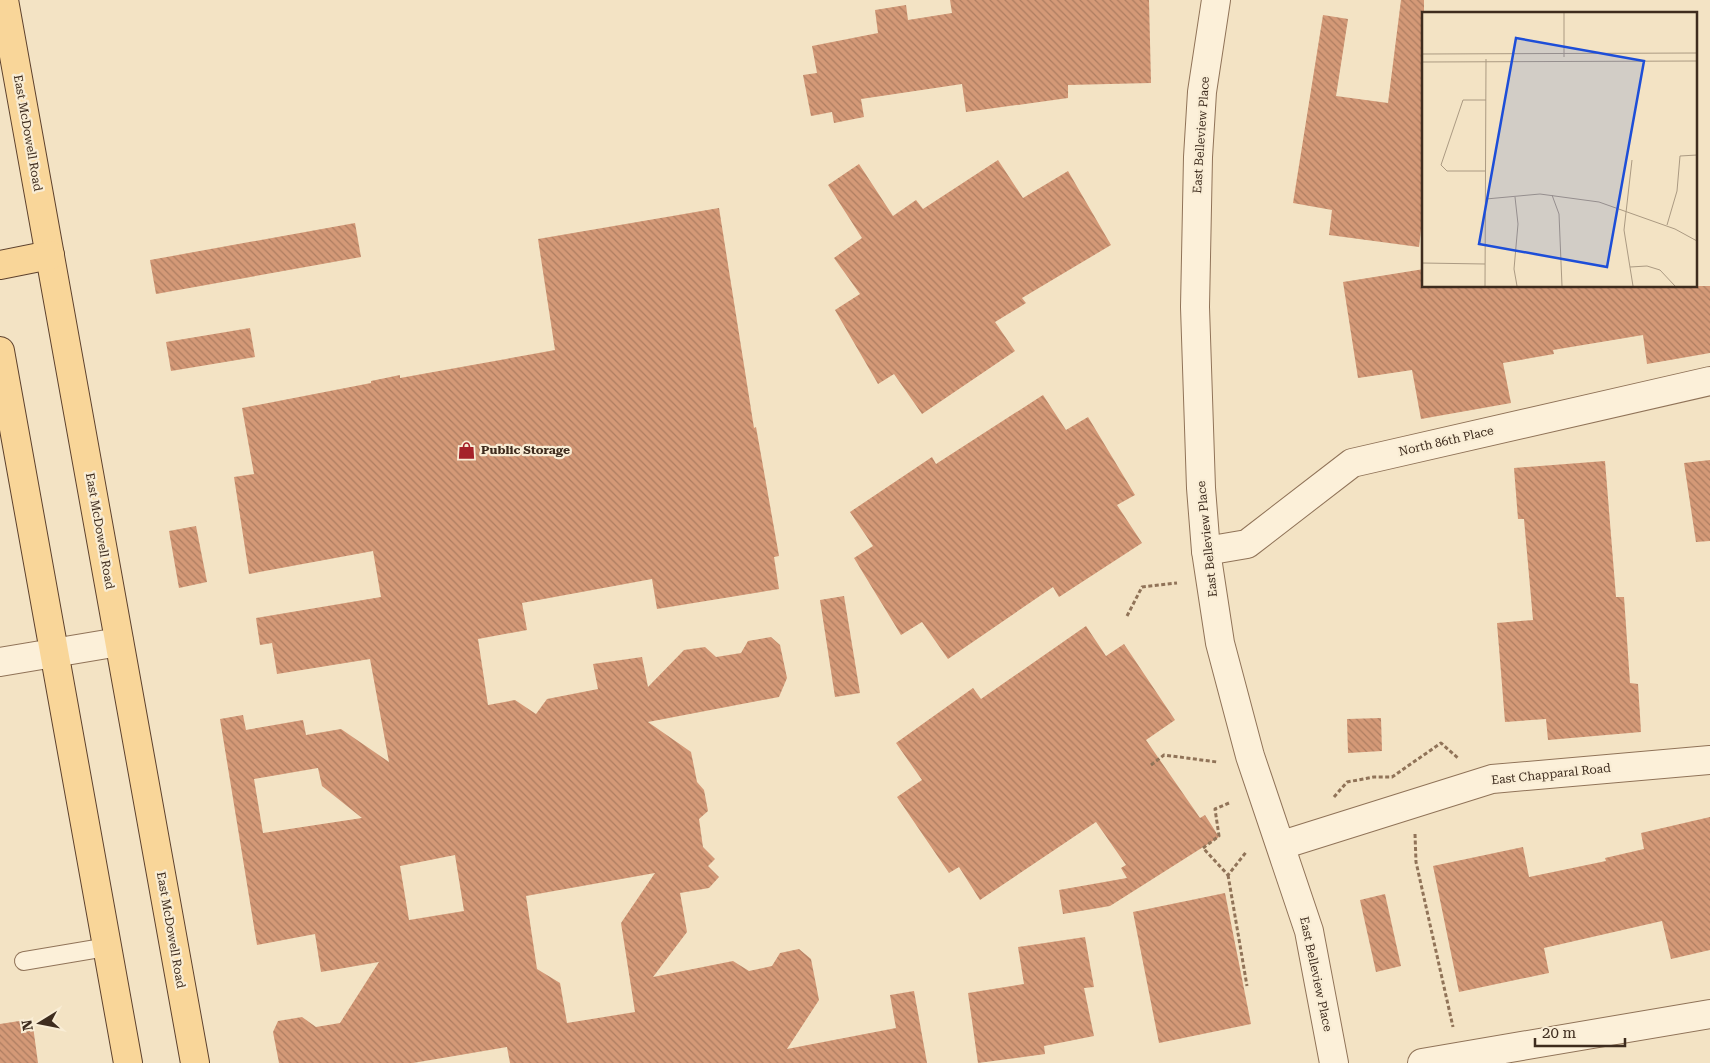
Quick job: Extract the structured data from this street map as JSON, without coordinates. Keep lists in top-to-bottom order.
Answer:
{
  "streets": {
    "main road": ["East McDowell Road"],
    "street": ["East Belleview Place", "North 86th Place", "East Chapparal Road"]
  },
  "crossings": [
    ["East Belleview Place", "North 86th Place"],
    ["East Belleview Place", "East Chapparal Road"]
  ],
  "places": {
    "shop": ["Public Storage"]
  },
  "scale_bar": "20 m",
  "north": "left"
}
